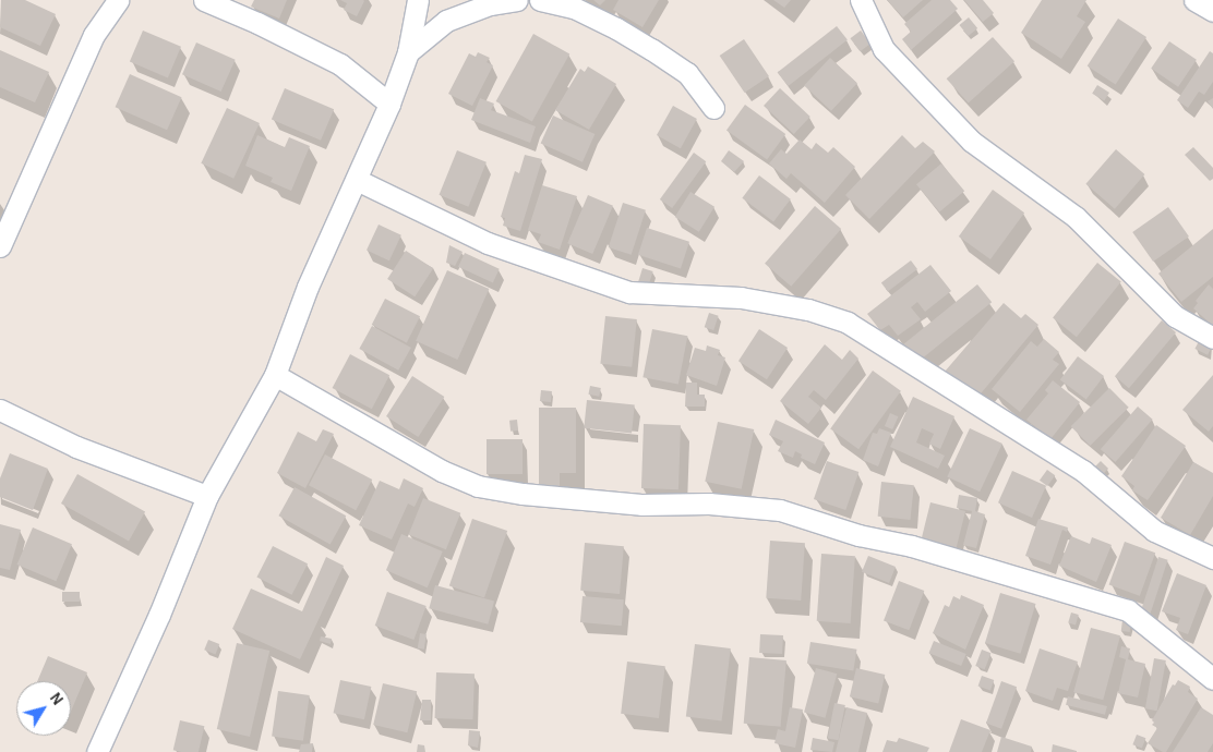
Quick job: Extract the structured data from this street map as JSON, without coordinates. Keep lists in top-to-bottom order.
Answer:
{
  "north": "top right"
}
